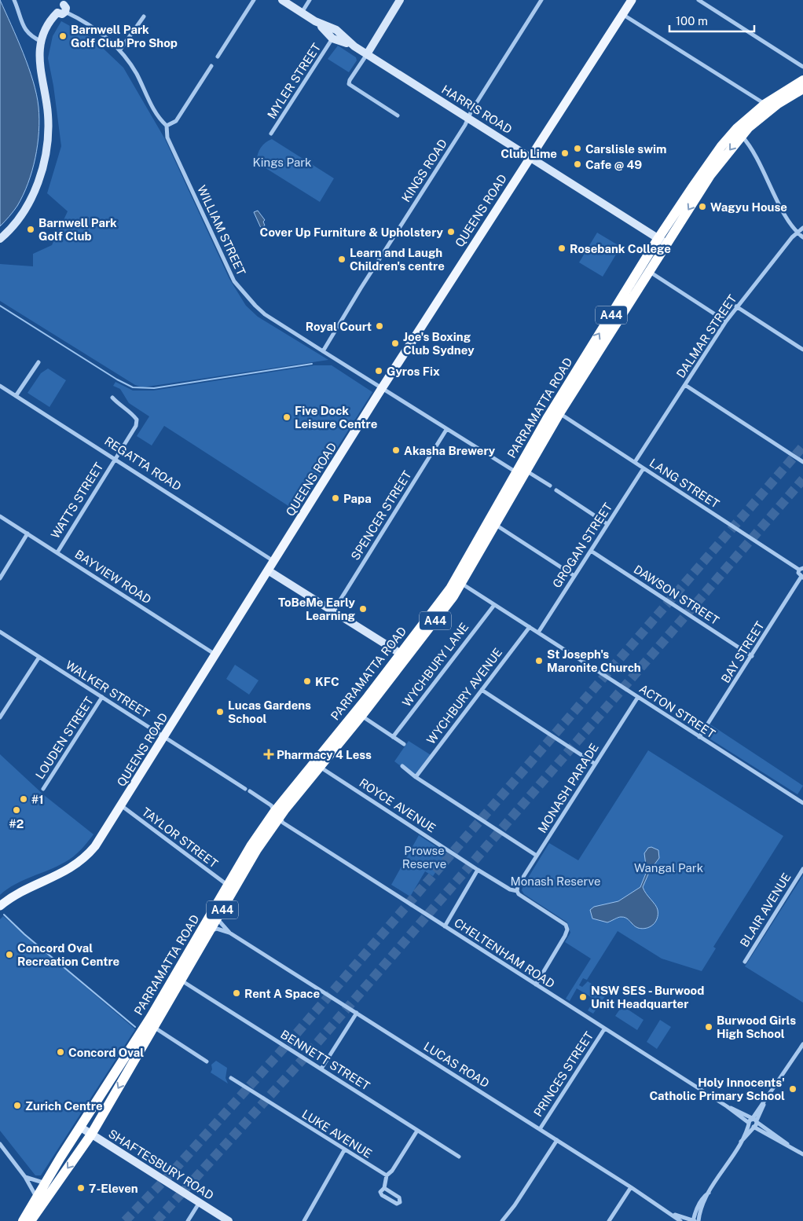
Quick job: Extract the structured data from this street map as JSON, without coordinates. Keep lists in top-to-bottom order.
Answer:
{
  "streets": {
    "highway": ["A44", "PARRAMATTA ROAD"],
    "main road": ["HARRIS ROAD", "QUEENS ROAD", "SHAFTESBURY ROAD"],
    "street": [
      "MYLER STREET",
      "KINGS ROAD",
      "WILLIAM STREET",
      "DALMAR STREET",
      "REGATTA ROAD",
      "LANG STREET",
      "WATTS STREET",
      "SPENCER STREET",
      "GROGAN STREET",
      "BAYVIEW ROAD",
      "DAWSON STREET",
      "BAY STREET",
      "WYCHBURY LANE",
      "WALKER STREET",
      "WYCHBURY AVENUE",
      "ACTON STREET",
      "LOUDEN STREET",
      "MONASH PARADE",
      "ROYCE AVENUE",
      "TAYLOR STREET",
      "BLAIR AVENUE",
      "CHELTENHAM ROAD",
      "BENNETT STREET",
      "LUCAS ROAD",
      "PRINCES STREET",
      "LUKE AVENUE"
    ]
  },
  "crossings": [
    ["MYLER STREET", "HARRIS ROAD"],
    ["HARRIS ROAD", "KINGS ROAD"],
    ["HARRIS ROAD", "QUEENS ROAD"],
    ["HARRIS ROAD", "PARRAMATTA ROAD"],
    ["KINGS ROAD", "WILLIAM STREET"],
    ["QUEENS ROAD", "WILLIAM STREET"],
    ["QUEENS ROAD", "REGATTA ROAD"],
    ["QUEENS ROAD", "BAYVIEW ROAD"],
    ["QUEENS ROAD", "WALKER STREET"],
    ["QUEENS ROAD", "TAYLOR STREET"],
    ["WILLIAM STREET", "PARRAMATTA ROAD"],
    ["WILLIAM STREET", "SPENCER STREET"],
    ["DALMAR STREET", "LANG STREET"],
    ["PARRAMATTA ROAD", "LANG STREET"],
    ["PARRAMATTA ROAD", "ACTON STREET"],
    ["PARRAMATTA ROAD", "ROYCE AVENUE"],
    ["PARRAMATTA ROAD", "TAYLOR STREET"],
    ["PARRAMATTA ROAD", "CHELTENHAM ROAD"],
    ["PARRAMATTA ROAD", "BENNETT STREET"],
    ["PARRAMATTA ROAD", "LUCAS ROAD"],
    ["PARRAMATTA ROAD", "SHAFTESBURY ROAD"],
    ["REGATTA ROAD", "WATTS STREET"],
    ["LANG STREET", "GROGAN STREET"],
    ["WATTS STREET", "BAYVIEW ROAD"],
    ["GROGAN STREET", "DAWSON STREET"],
    ["GROGAN STREET", "ACTON STREET"],
    ["DAWSON STREET", "BAY STREET"],
    ["BAY STREET", "ACTON STREET"],
    ["WYCHBURY LANE", "ACTON STREET"],
    ["WALKER STREET", "LOUDEN STREET"],
    ["WYCHBURY AVENUE", "ACTON STREET"],
    ["ACTON STREET", "MONASH PARADE"],
    ["MONASH PARADE", "ROYCE AVENUE"],
    ["ROYCE AVENUE", "CHELTENHAM ROAD"],
    ["CHELTENHAM ROAD", "PRINCES STREET"],
    ["LUCAS ROAD", "PRINCES STREET"]
  ],
  "parks": [
    "Kings Park",
    "Prowse Reserve",
    "Wangal Park",
    "Monash Reserve"
  ],
  "places": {
    "other": [
      "Barnwell Park Golf Club Pro Shop",
      "Carslisle swim",
      "Club Lime",
      "Cafe @ 49",
      "Wagyu House",
      "Barnwell Park Golf Club",
      "Cover Up Furniture & Upholstery",
      "Rosebank College",
      "Learn and Laugh Children's centre",
      "Royal Court",
      "Joe's Boxing Club Sydney",
      "Gyros Fix",
      "Five Dock Leisure Centre",
      "Akasha Brewery",
      "Papa",
      "ToBeMe Early Learning",
      "St Joseph's Maronite Church",
      "KFC",
      "Lucas Gardens School",
      "#1",
      "#2",
      "Concord Oval Recreation Centre",
      "Rent A Space",
      "NSW SES - Burwood Unit Headquarter",
      "Burwood Girls High School",
      "Concord Oval",
      "Holy Innocents' Catholic Primary School",
      "Zurich Centre",
      "7-Eleven"
    ],
    "health": ["Pharmacy 4 Less"]
  },
  "scale_bar": "100 m"
}
